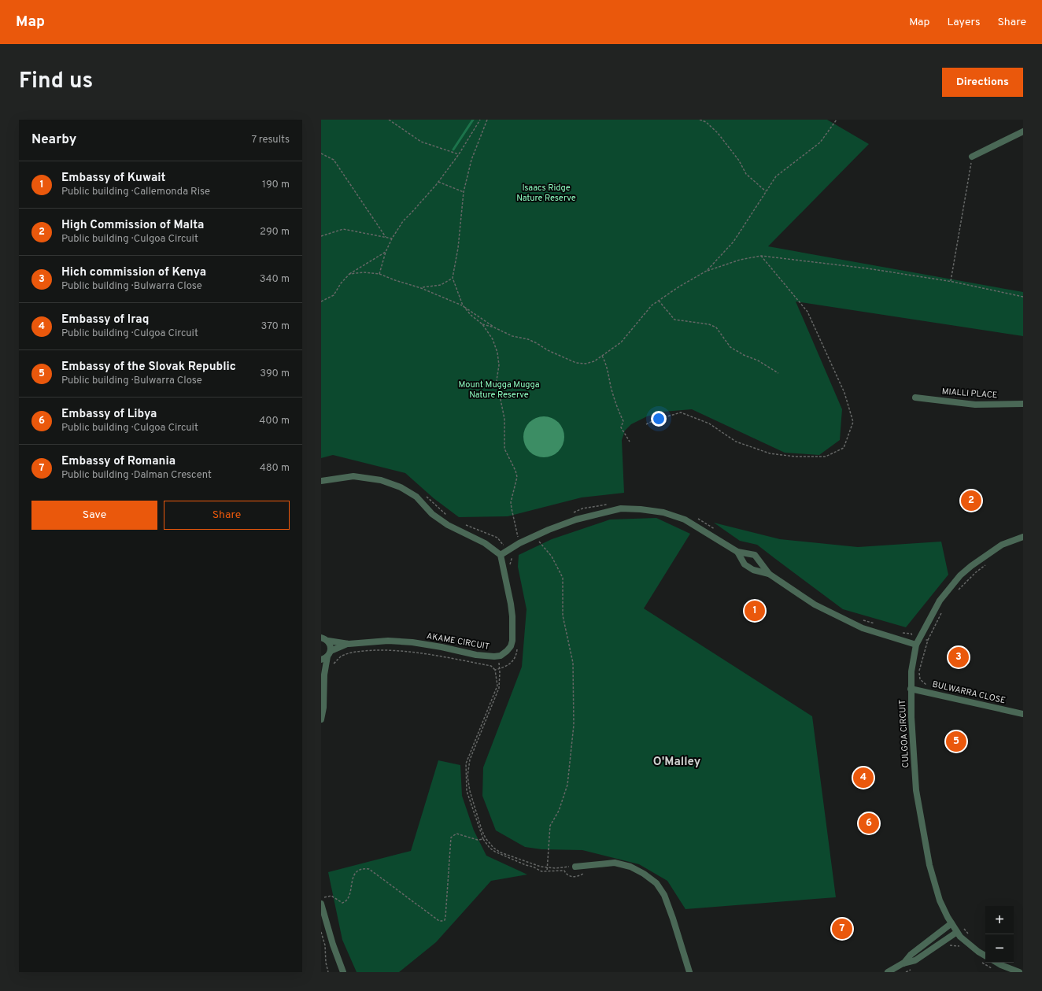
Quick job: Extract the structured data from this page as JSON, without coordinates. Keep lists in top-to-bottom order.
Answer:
{
  "streets": {
    "street": [
      "MIALLI PLACE",
      "AKAME CIRCUIT",
      "BULWARRA CLOSE",
      "CULGOA CIRCUIT"
    ]
  },
  "crossings": [
    ["BULWARRA CLOSE", "CULGOA CIRCUIT"]
  ],
  "districts": ["O'Malley"],
  "parks": ["Isaacs Ridge Nature Reserve", "Mount Mugga Mugga Nature Reserve"],
  "page": {
    "header": "Map",
    "nav": ["Map", "Layers", "Share"],
    "title": "Find us",
    "buttons": [
      "Directions",
      ["Save", "Share"]
    ],
    "heading": ["Nearby", "7 results"],
    "list": [
      {
        "mark": "1",
        "name": "Embassy of Kuwait",
        "note": "Public building · Callemonda Rise",
        "value": "190 m"
      },
      {
        "mark": "2",
        "name": "High Commission of Malta",
        "note": "Public building · Culgoa Circuit",
        "value": "290 m"
      },
      {
        "mark": "3",
        "name": "Hich commission of Kenya",
        "note": "Public building · Bulwarra Close",
        "value": "340 m"
      },
      {
        "mark": "4",
        "name": "Embassy of Iraq",
        "note": "Public building · Culgoa Circuit",
        "value": "370 m"
      },
      {
        "mark": "5",
        "name": "Embassy of the Slovak Republic",
        "note": "Public building · Bulwarra Close",
        "value": "390 m"
      },
      {
        "mark": "6",
        "name": "Embassy of Libya",
        "note": "Public building · Culgoa Circuit",
        "value": "400 m"
      },
      {
        "mark": "7",
        "name": "Embassy of Romania",
        "note": "Public building · Dalman Crescent",
        "value": "480 m"
      }
    ],
    "pins": [
      "2",
      "1",
      "3",
      "5",
      "4",
      "6",
      "7"
    ],
    "map_buttons": ["+", "−"]
  }
}
